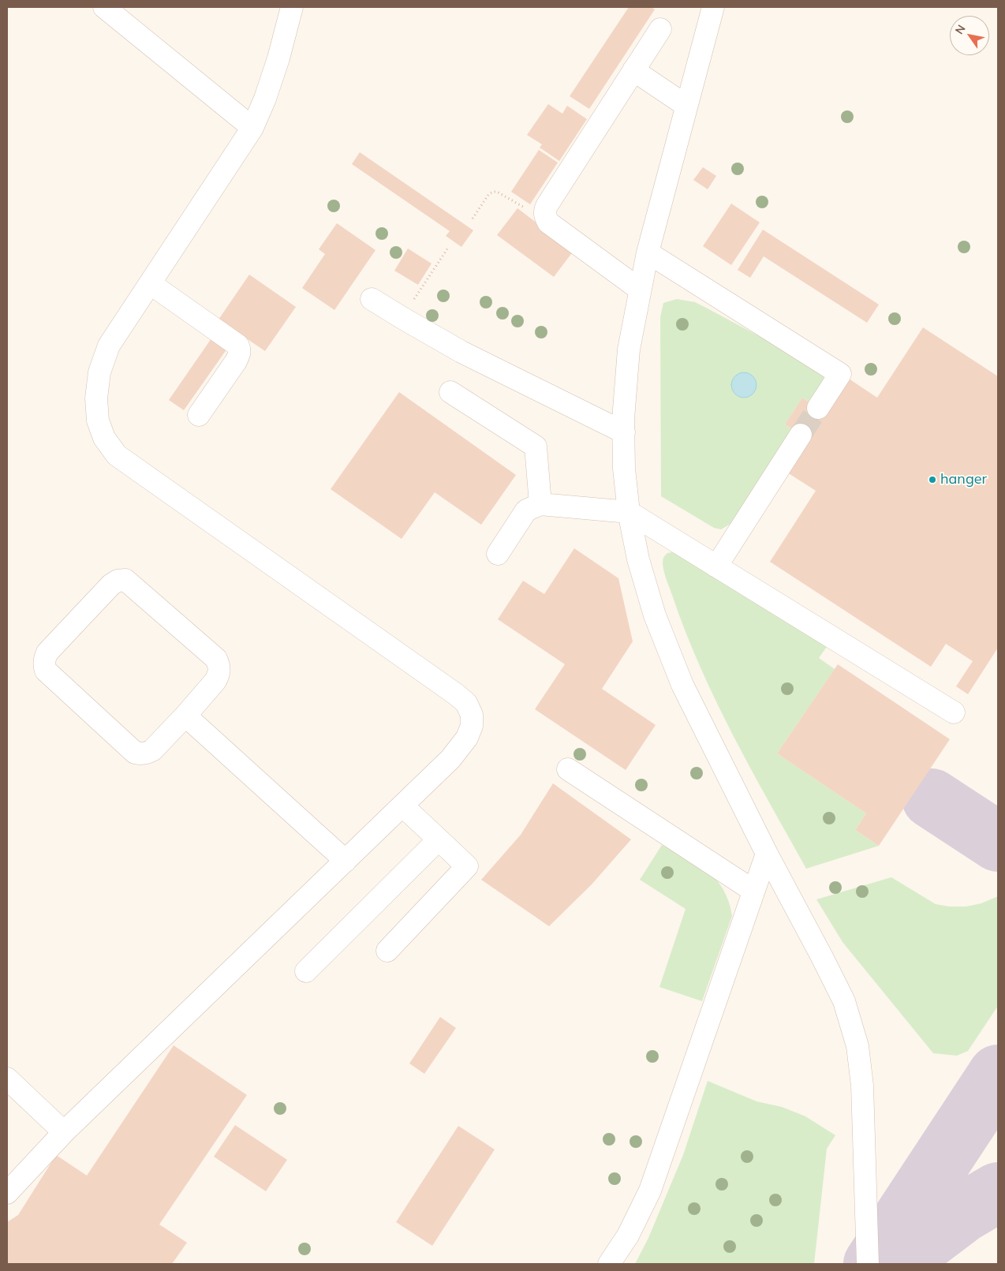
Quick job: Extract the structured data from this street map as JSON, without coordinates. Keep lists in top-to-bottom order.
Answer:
{
  "places": ["hanger"],
  "north": "top left"
}
